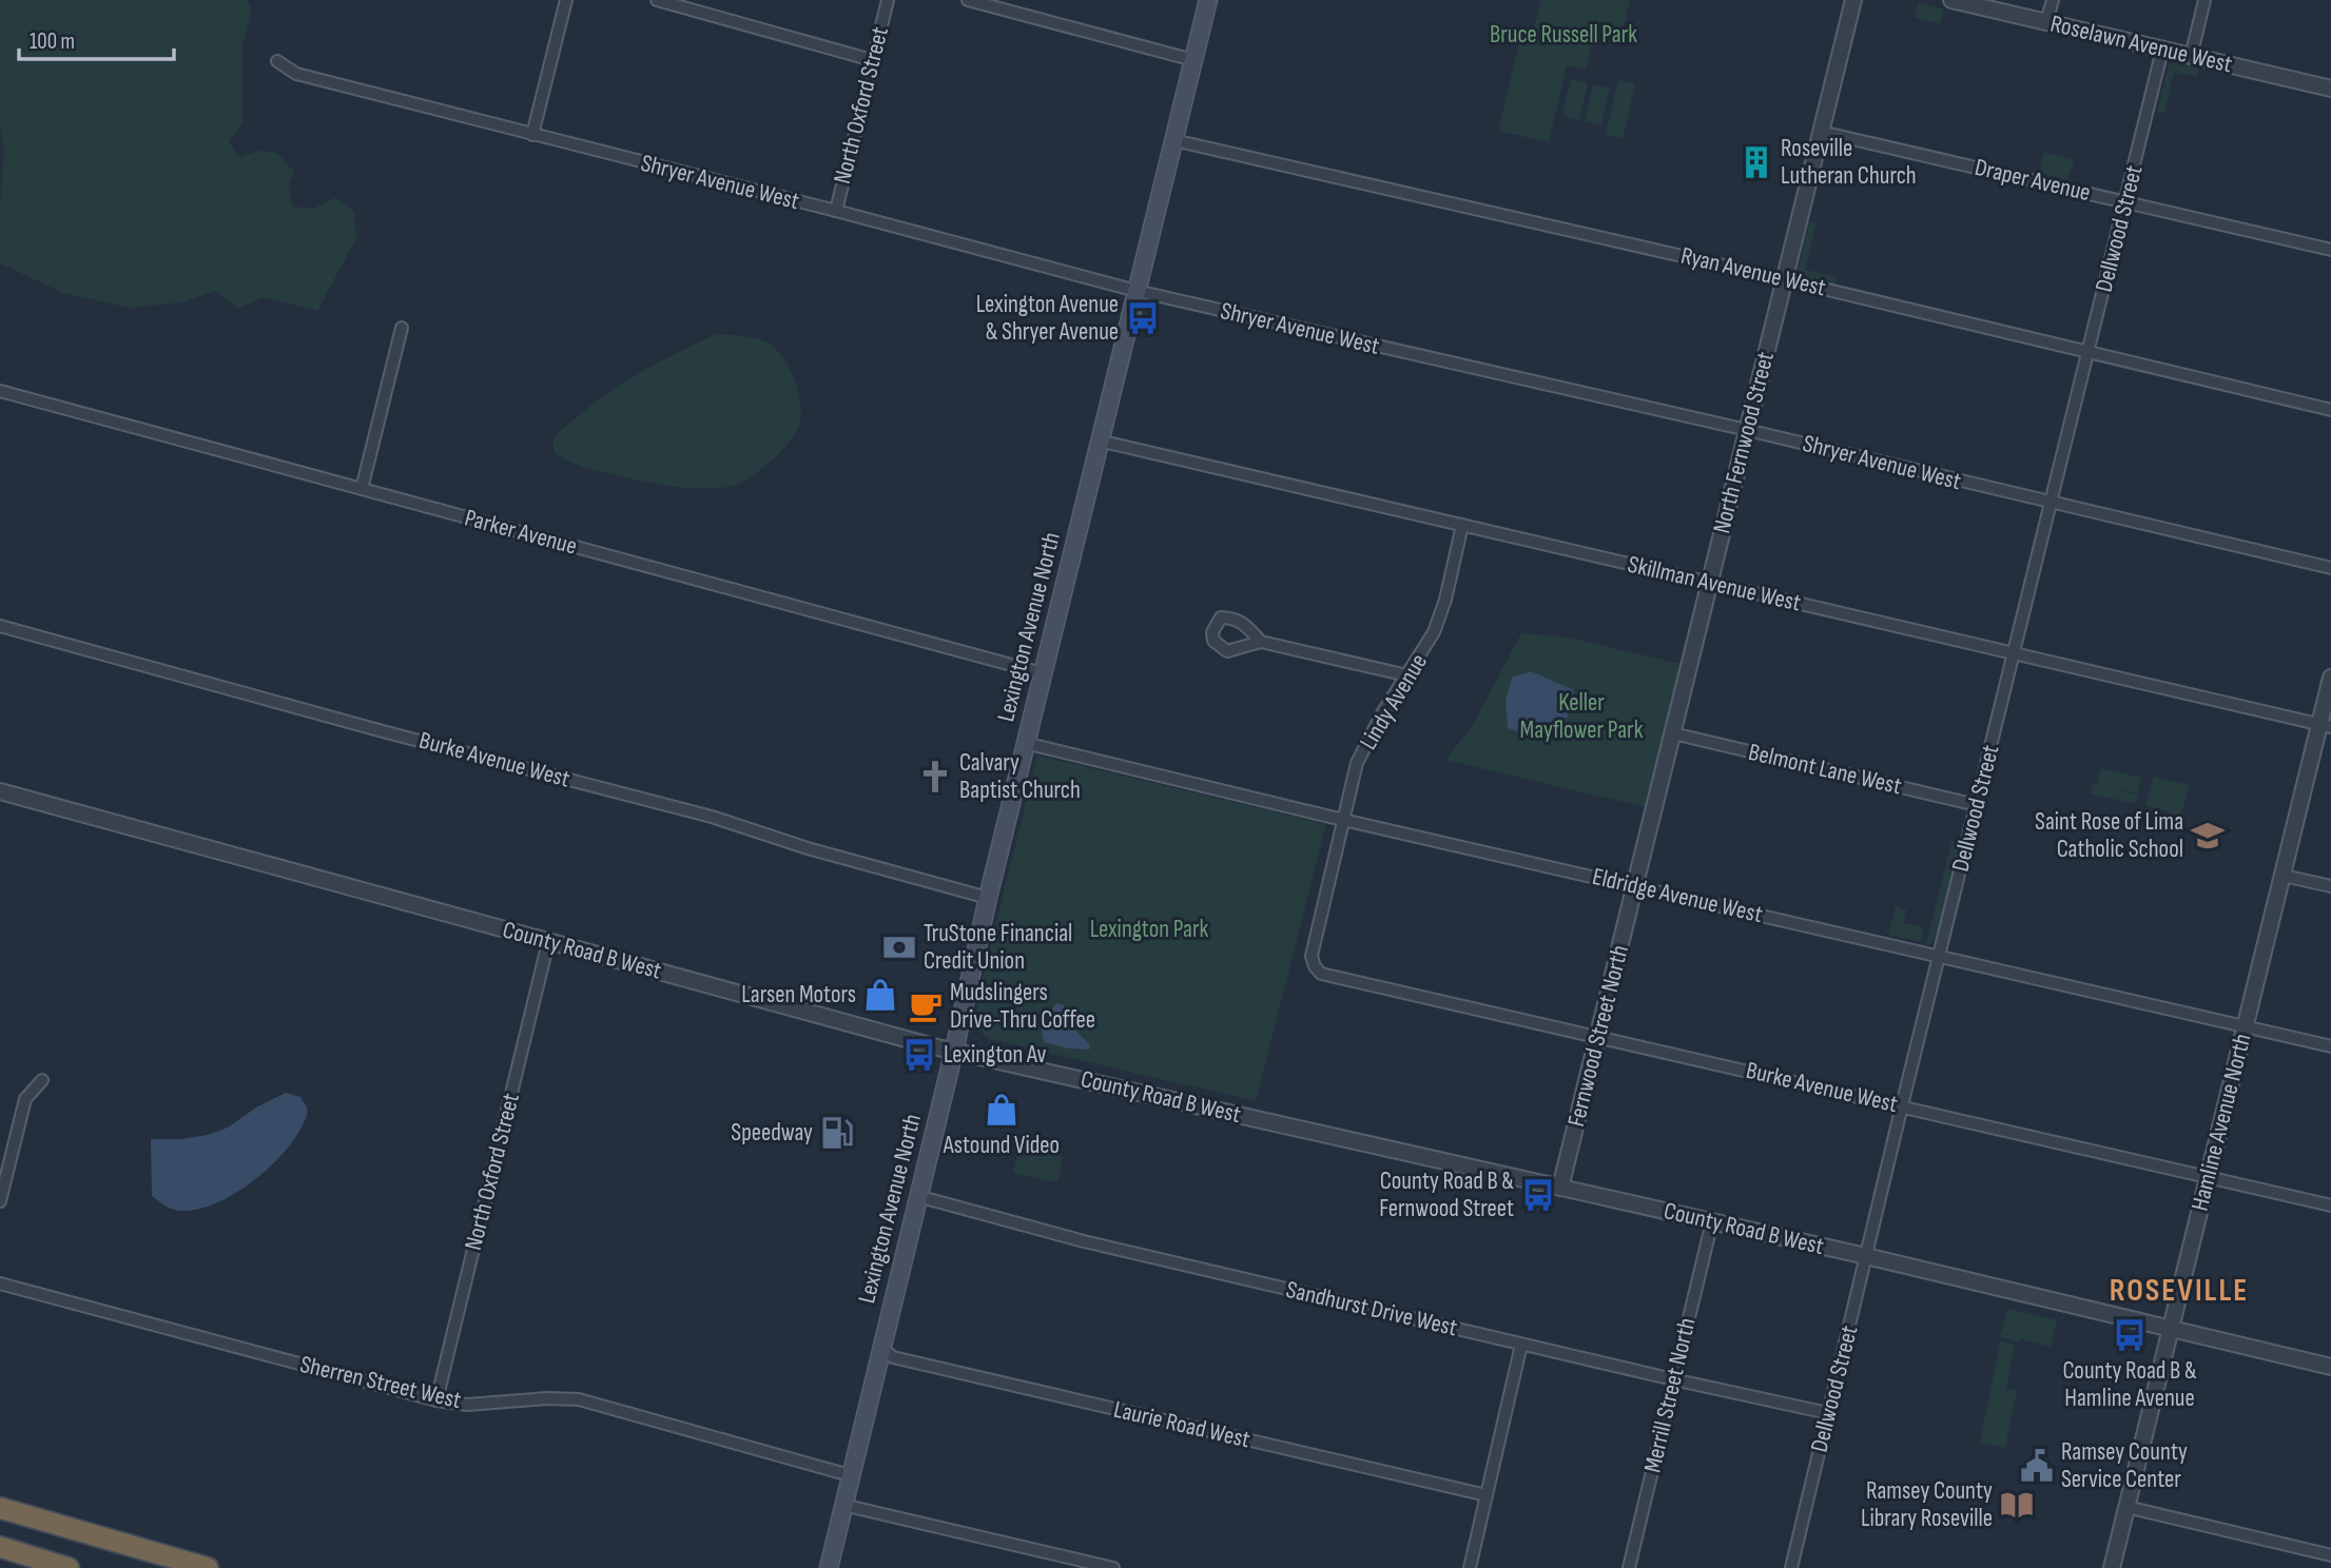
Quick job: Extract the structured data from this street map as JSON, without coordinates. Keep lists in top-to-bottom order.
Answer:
{
  "streets": {
    "main road": ["Lexington Avenue North"],
    "street": [
      "Roselawn Avenue West",
      "North Oxford Street",
      "Draper Avenue",
      "Shryer Avenue West",
      "Dellwood Street",
      "Ryan Avenue West",
      "North Fernwood Street",
      "Parker Avenue",
      "Skillman Avenue West",
      "Lindy Avenue",
      "Burke Avenue West",
      "Belmont Lane West",
      "Eldridge Avenue West",
      "County Road B West",
      "Fernwood Street North",
      "Hamline Avenue North",
      "Sandhurst Drive West",
      "Sherren Street West",
      "Merrill Street North",
      "Laurie Road West"
    ]
  },
  "crossings": [
    ["Roselawn Avenue West", "Dellwood Street"],
    ["North Oxford Street", "Shryer Avenue West"],
    ["North Oxford Street", "County Road B West"],
    ["North Oxford Street", "Sherren Street West"],
    ["Draper Avenue", "Dellwood Street"],
    ["Draper Avenue", "North Fernwood Street"],
    ["Shryer Avenue West", "Dellwood Street"],
    ["Shryer Avenue West", "North Fernwood Street"],
    ["Shryer Avenue West", "Lexington Avenue North"],
    ["Dellwood Street", "Ryan Avenue West"],
    ["Dellwood Street", "Skillman Avenue West"],
    ["Dellwood Street", "Burke Avenue West"],
    ["Dellwood Street", "Belmont Lane West"],
    ["Dellwood Street", "Eldridge Avenue West"],
    ["Dellwood Street", "County Road B West"],
    ["Dellwood Street", "Sandhurst Drive West"],
    ["Ryan Avenue West", "North Fernwood Street"],
    ["Ryan Avenue West", "Lexington Avenue North"],
    ["North Fernwood Street", "Skillman Avenue West"],
    ["North Fernwood Street", "Belmont Lane West"],
    ["North Fernwood Street", "Eldridge Avenue West"],
    ["North Fernwood Street", "Fernwood Street North"],
    ["Parker Avenue", "Lexington Avenue North"],
    ["Skillman Avenue West", "Lexington Avenue North"],
    ["Skillman Avenue West", "Lindy Avenue"],
    ["Skillman Avenue West", "Hamline Avenue North"],
    ["Lexington Avenue North", "Burke Avenue West"],
    ["Lexington Avenue North", "Eldridge Avenue West"],
    ["Lexington Avenue North", "County Road B West"],
    ["Lexington Avenue North", "Sandhurst Drive West"],
    ["Lexington Avenue North", "Sherren Street West"],
    ["Lexington Avenue North", "Laurie Road West"],
    ["Lindy Avenue", "Burke Avenue West"],
    ["Lindy Avenue", "Eldridge Avenue West"],
    ["Burke Avenue West", "Fernwood Street North"],
    ["Burke Avenue West", "Hamline Avenue North"],
    ["Eldridge Avenue West", "Fernwood Street North"],
    ["Eldridge Avenue West", "Hamline Avenue North"],
    ["County Road B West", "Fernwood Street North"],
    ["County Road B West", "Hamline Avenue North"],
    ["County Road B West", "Merrill Street North"],
    ["Sandhurst Drive West", "Merrill Street North"]
  ],
  "districts": ["ROSEVILLE"],
  "parks": ["Bruce Russell Park", "Keller Mayflower Park", "Lexington Park"],
  "places": {
    "building": ["Roseville Lutheran Church"],
    "bus stop": [
      "Lexington Avenue & Shryer Avenue",
      "Lexington Av",
      "County Road B & Fernwood Street",
      "County Road B & Hamline Avenue"
    ],
    "church": ["Calvary Baptist Church"],
    "school or university": ["Saint Rose of Lima Catholic School"],
    "bank": ["TruStone Financial Credit Union"],
    "shop": ["Larsen Motors", "Astound Video"],
    "cafe": ["Mudslingers Drive-Thru Coffee"],
    "fuel station": ["Speedway"],
    "public building": ["Ramsey County Service Center"],
    "library": ["Ramsey County Library Roseville"]
  },
  "scale_bar": "100 m"
}
